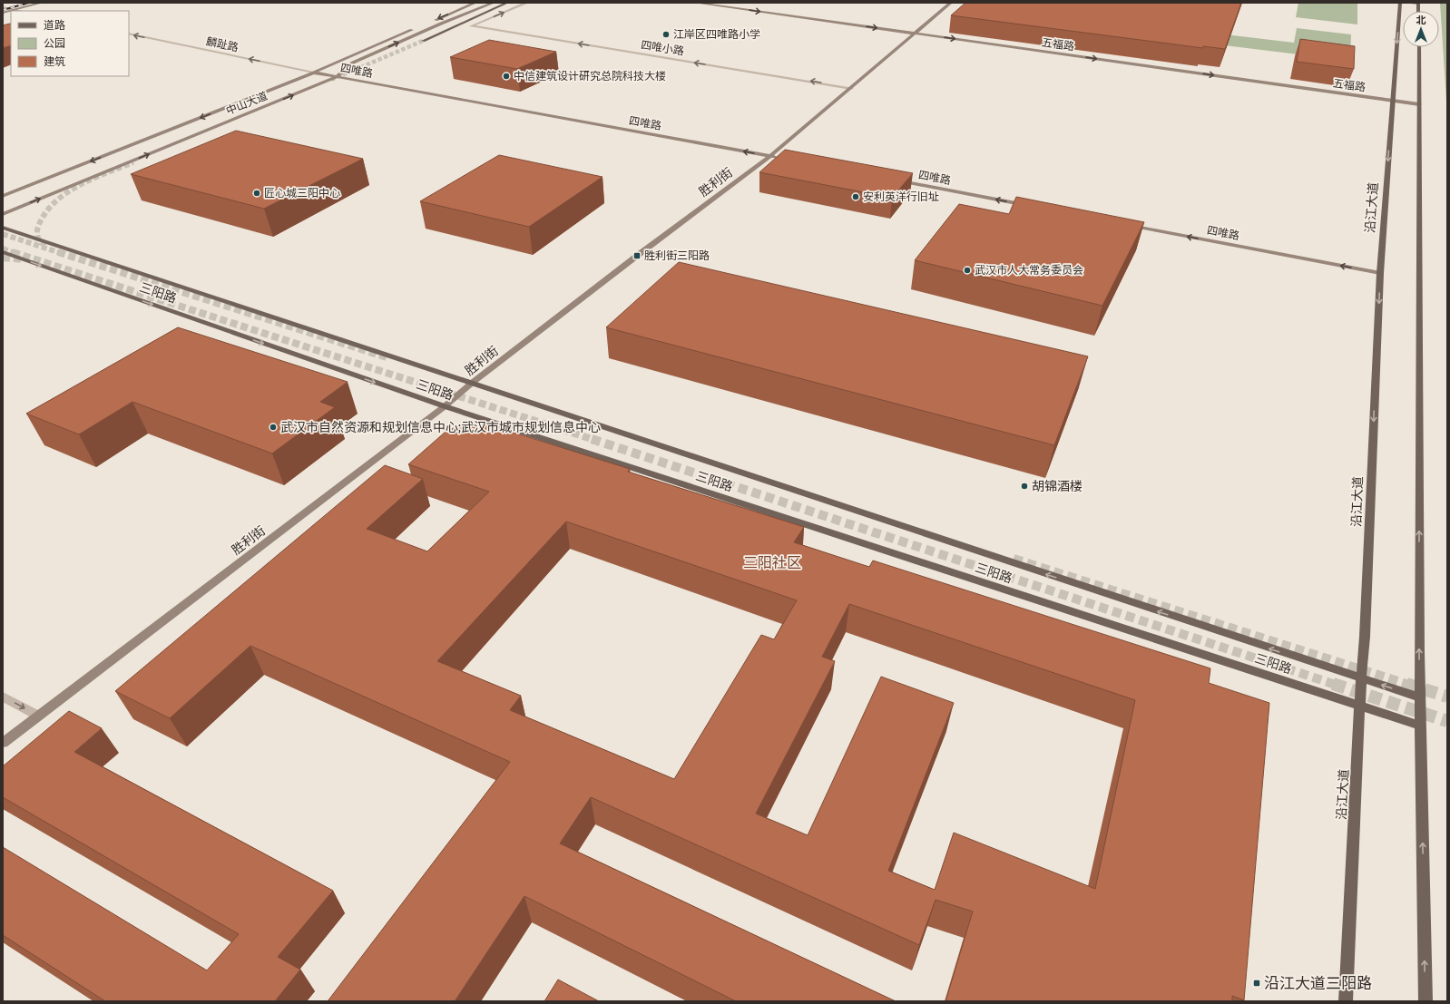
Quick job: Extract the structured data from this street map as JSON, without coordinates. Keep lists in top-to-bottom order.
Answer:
{
  "streets": {
    "main road": ["沿江大道", "三阳路"],
    "street": [
      "麟趾路",
      "五福路",
      "四唯小路",
      "四唯路",
      "中山大道",
      "胜利街"
    ]
  },
  "crossings": [
    ["麟趾路", "四唯路"],
    ["麟趾路", "中山大道"],
    ["五福路", "胜利街"],
    ["五福路", "沿江大道"],
    ["四唯小路", "胜利街"],
    ["四唯路", "中山大道"],
    ["四唯路", "胜利街"],
    ["四唯路", "沿江大道"],
    ["胜利街", "三阳路"],
    ["沿江大道", "三阳路"]
  ],
  "one_way": ["麟趾路", "五福路", "四唯路"],
  "districts": ["三阳社区"],
  "places": {
    "other": [
      "江岸区四唯路小学",
      "中信建筑设计研究总院科技大楼",
      "匠心城三阳中心",
      "安利英洋行旧址",
      "武汉市人大常务委员会",
      "武汉市自然资源和规划信息中心;武汉市城市规划信息中心",
      "胡锦酒楼"
    ],
    "transit": ["胜利街三阳路", "沿江大道三阳路"]
  },
  "legend": ["道路", "公园", "建筑"],
  "north": "top"
}
